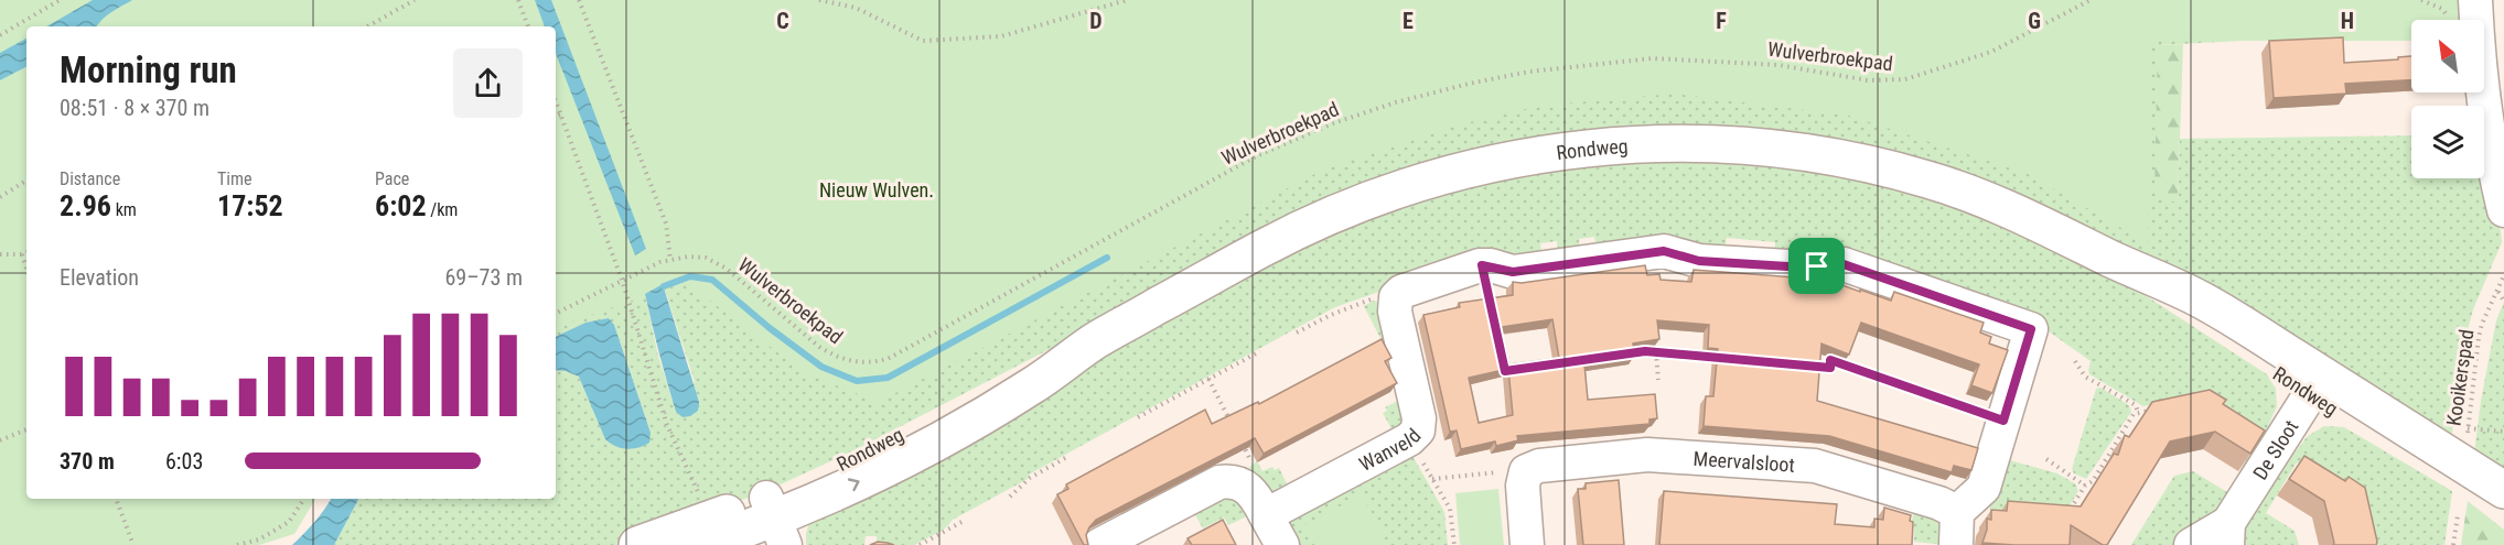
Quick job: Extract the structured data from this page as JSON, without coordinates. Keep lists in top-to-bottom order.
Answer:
{
  "streets": {
    "main road": ["Rondweg"],
    "street": ["Wanveld", "De Sloot", "Meervalsloot"],
    "path": ["Wulverbroekpad", "Kooikerspad"]
  },
  "crossings": [
    ["Rondweg", "De Sloot"]
  ],
  "parks": ["Nieuw Wulven."],
  "north": "top left",
  "page": {
    "heading": ["Morning run", "08:51 · 8 × 370 m"],
    "stats": [
      ["Distance", "2.96 km"],
      ["Time", "17:52"],
      ["Pace", "6:02 /km"]
    ],
    "chart": ["Elevation", "69–73 m"],
    "list": [
      {
        "name": "370 m",
        "note": "6:03"
      }
    ]
  },
  "grid": {
    "columns": [
      "C",
      "D",
      "E",
      "F",
      "G",
      "H"
    ]
  }
}
